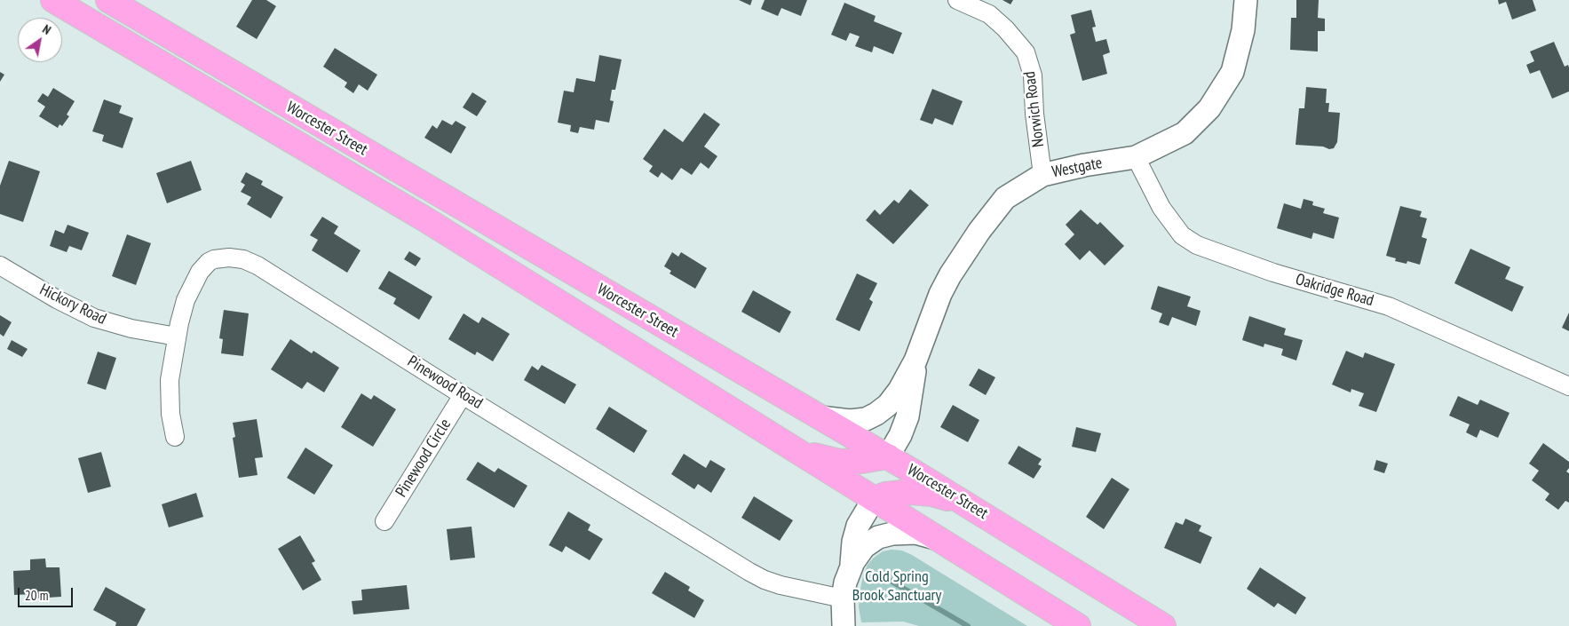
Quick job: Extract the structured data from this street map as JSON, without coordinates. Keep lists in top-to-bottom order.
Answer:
{
  "streets": {
    "highway": ["Worcester Street"],
    "street": [
      "Norwich Road",
      "Westgate",
      "Oakridge Road",
      "Hickory Road",
      "Pinewood Road",
      "Pinewood Circle"
    ]
  },
  "crossings": [
    ["Norwich Road", "Westgate"],
    ["Worcester Street", "Westgate"],
    ["Westgate", "Oakridge Road"],
    ["Hickory Road", "Pinewood Road"],
    ["Pinewood Road", "Pinewood Circle"]
  ],
  "parks": ["Cold Spring Brook Sanctuary"],
  "scale_bar": "20 m",
  "north": "top right"
}
